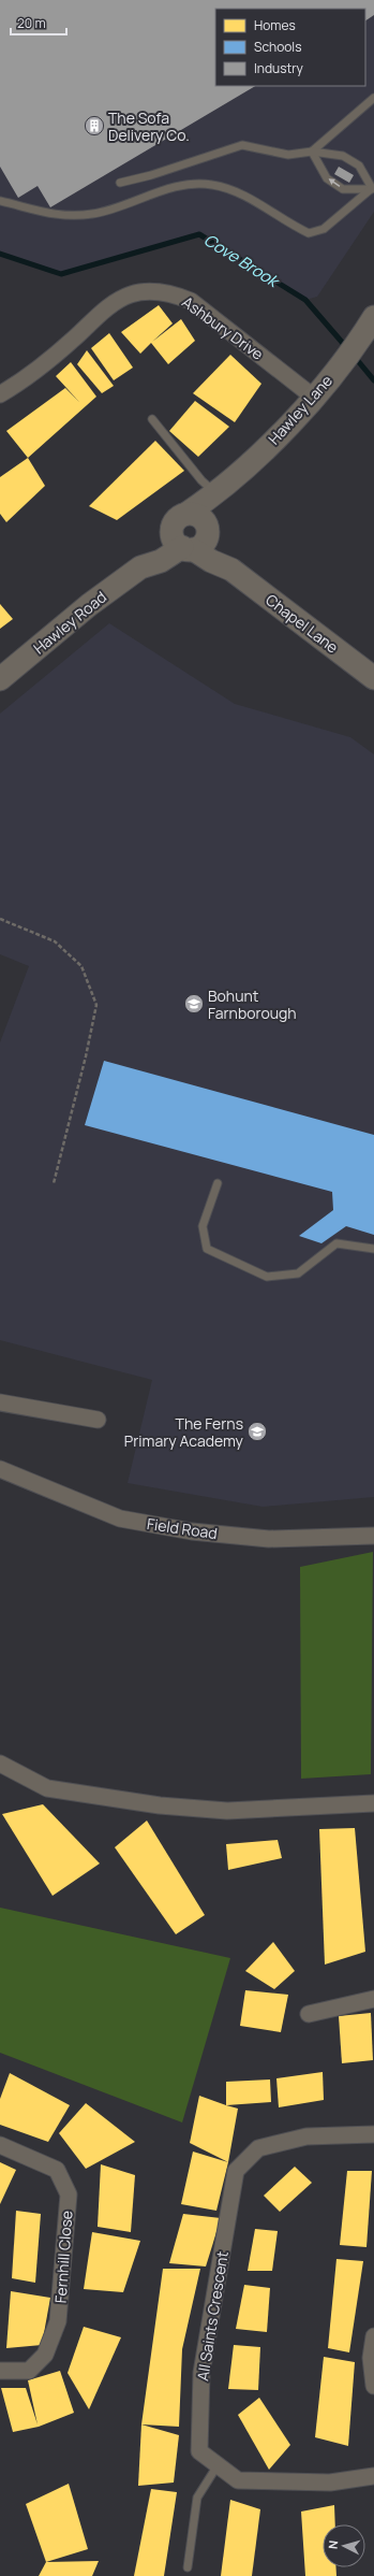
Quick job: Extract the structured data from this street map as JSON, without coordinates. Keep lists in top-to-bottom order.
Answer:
{
  "streets": {
    "main road": ["Hawley Lane", "Hawley Road", "Chapel Lane"],
    "street": [
      "Ashbury Drive",
      "Field Road",
      "Fernhill Close",
      "All Saints Crescent"
    ]
  },
  "crossings": [
    ["Ashbury Drive", "Hawley Lane"],
    ["Hawley Lane", "Hawley Road"],
    ["Hawley Lane", "Chapel Lane"]
  ],
  "water": ["Cove Brook"],
  "places": {
    "building": ["The Sofa Delivery Co."],
    "school or university": ["Bohunt Farnborough", "The Ferns Primary Academy"]
  },
  "legend": ["Homes", "Schools", "Industry"],
  "scale_bar": "20 m",
  "north": "left"
}
